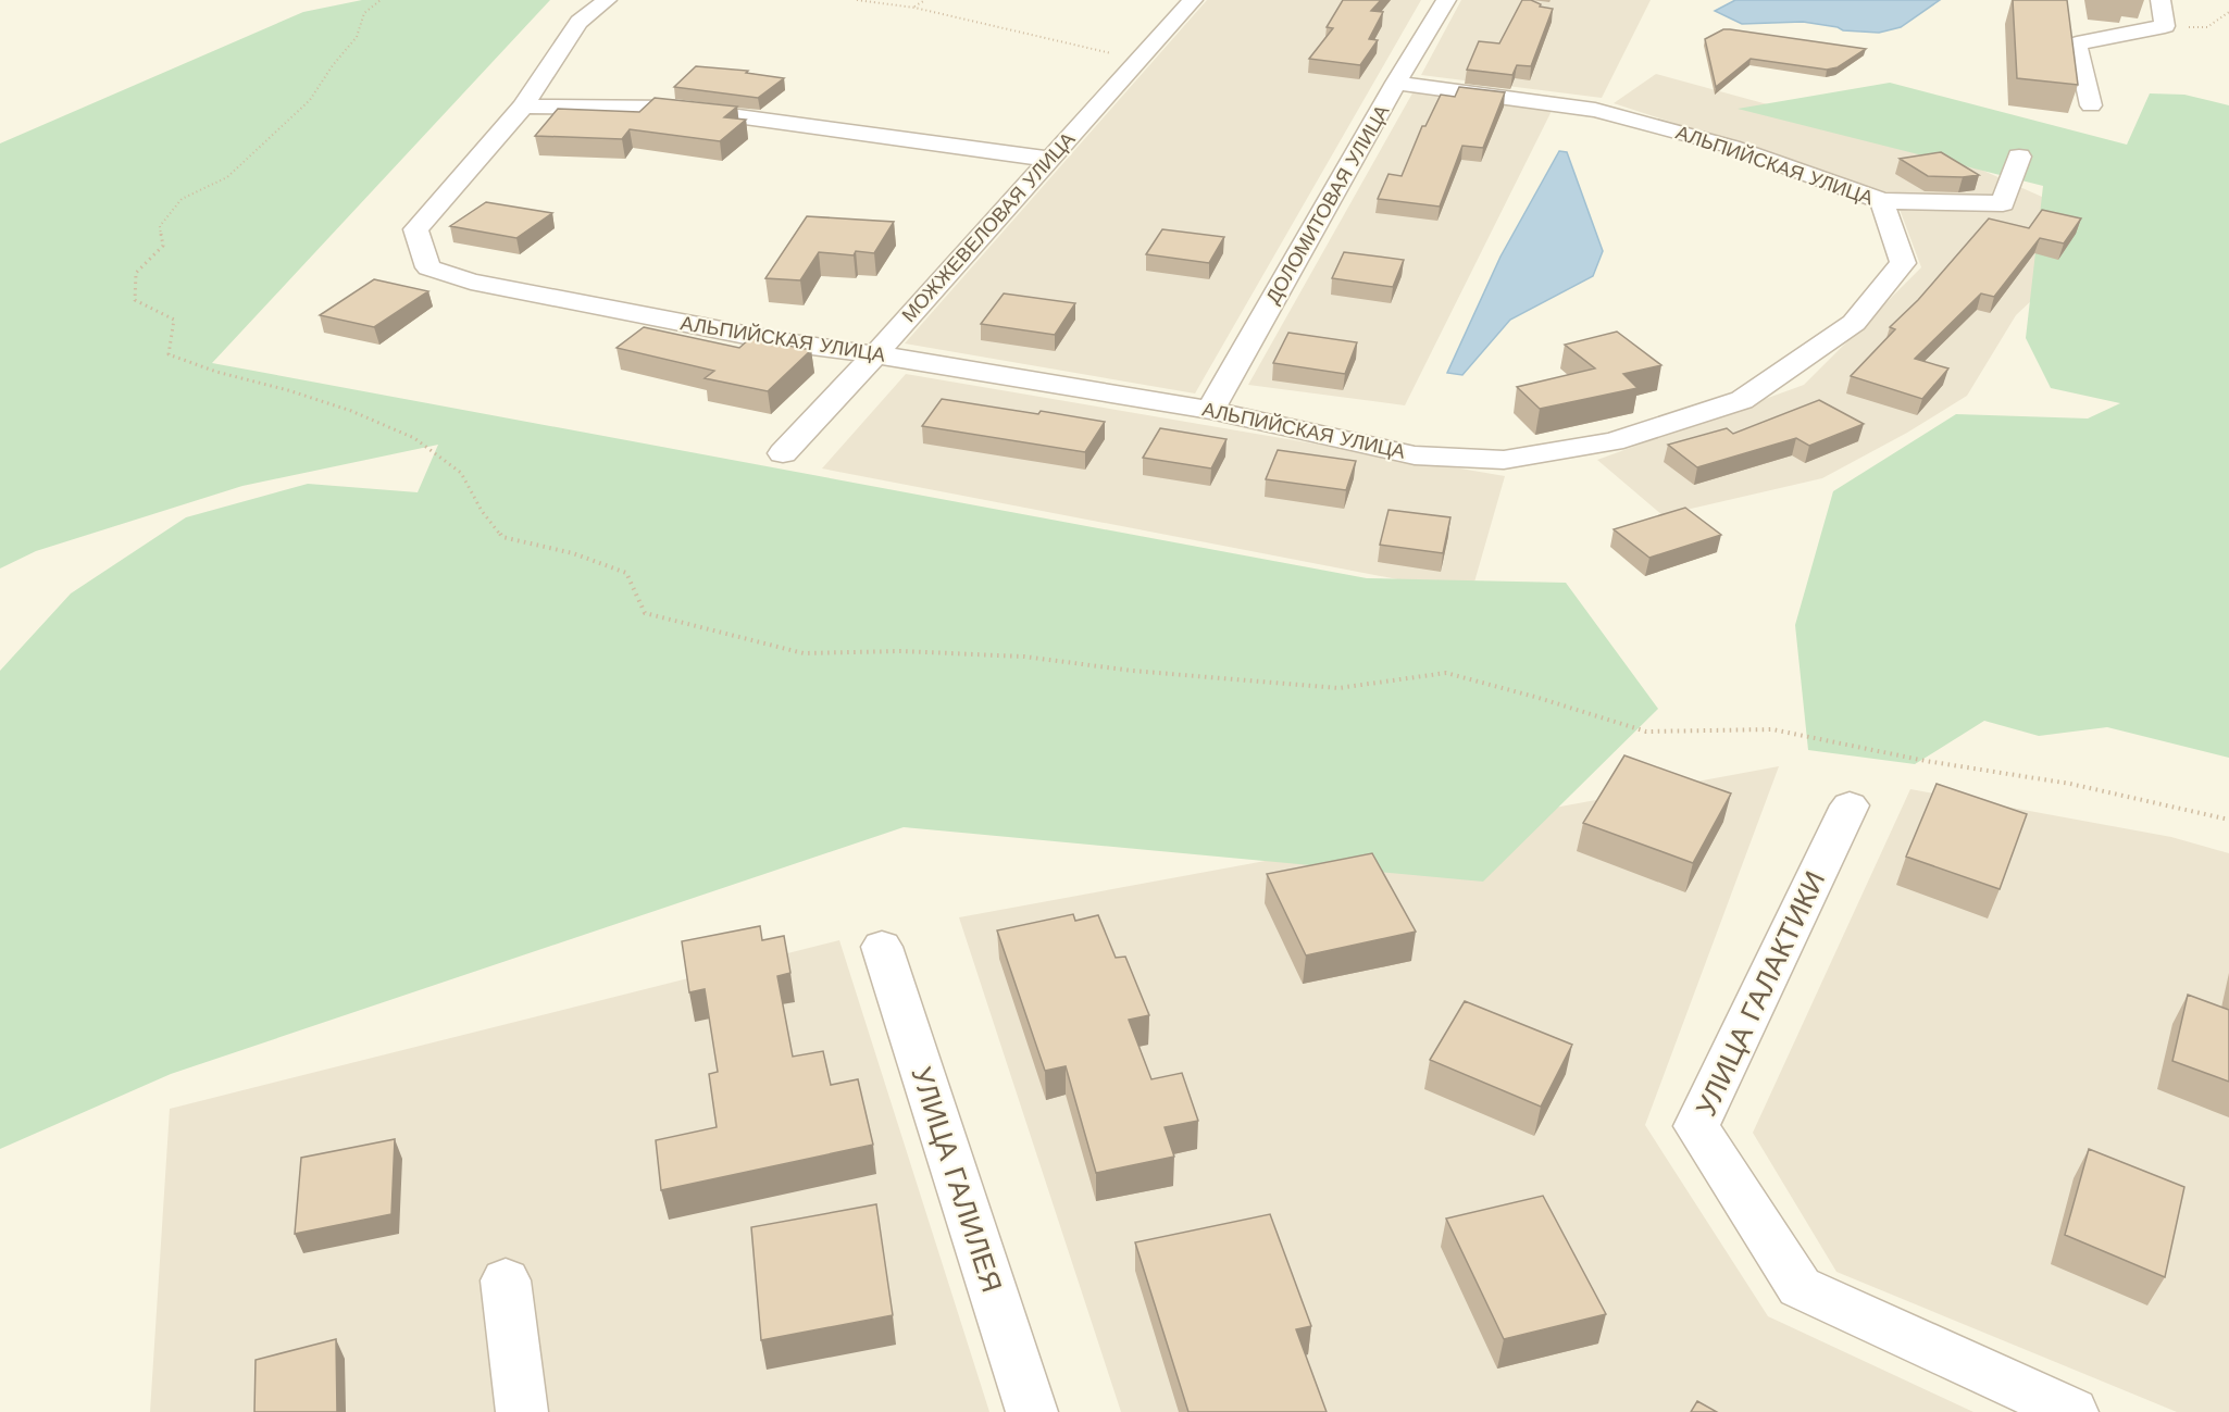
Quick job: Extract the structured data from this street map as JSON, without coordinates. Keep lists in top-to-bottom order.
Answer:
{
  "streets": {
    "street": [
      "АЛЬПИЙСКАЯ УЛИЦА",
      "ДОЛОМИТОВАЯ УЛИЦА",
      "МОЖЖЕВЕЛОВАЯ УЛИЦА",
      "УЛИЦА ГАЛАКТИКИ",
      "УЛИЦА ГАЛИЛЕЯ"
    ]
  },
  "crossings": [
    ["АЛЬПИЙСКАЯ УЛИЦА", "ДОЛОМИТОВАЯ УЛИЦА"],
    ["АЛЬПИЙСКАЯ УЛИЦА", "МОЖЖЕВЕЛОВАЯ УЛИЦА"]
  ]
}
